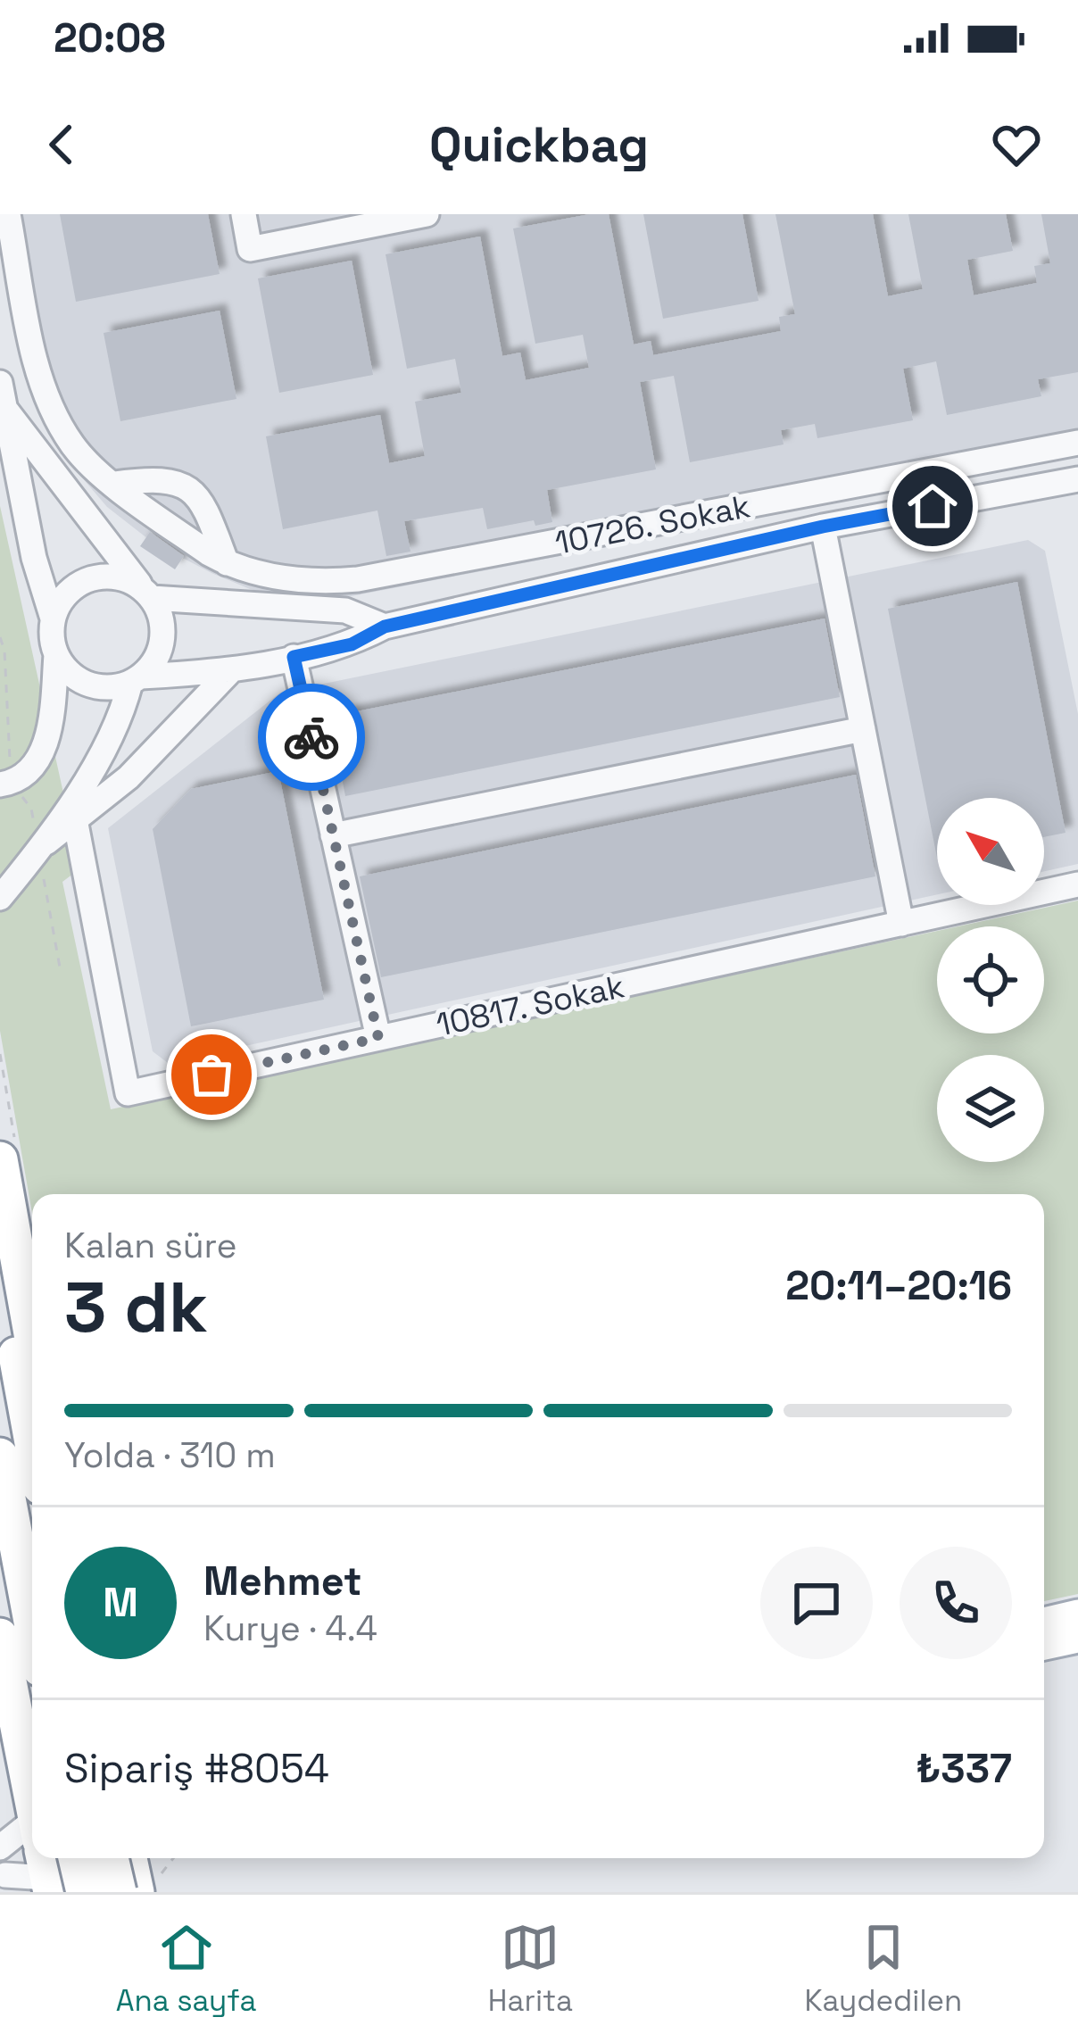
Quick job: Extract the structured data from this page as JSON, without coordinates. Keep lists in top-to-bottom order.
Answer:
{
  "streets": {
    "street": ["10726. Sokak", "10817. Sokak"]
  },
  "north": "top left",
  "page": {
    "status": "20:08",
    "header": "Quickbag",
    "heading": ["3 dk", "Kalan süre", "20:11–20:16"],
    "panel": [
      "Mehmet",
      "Kurye · 4.4",
      "Sipariş #8054",
      "₺337"
    ],
    "bar": "Yolda · 310 m",
    "round": "M",
    "tabs": ["Ana sayfa", "Harita", "Kaydedilen"]
  }
}
